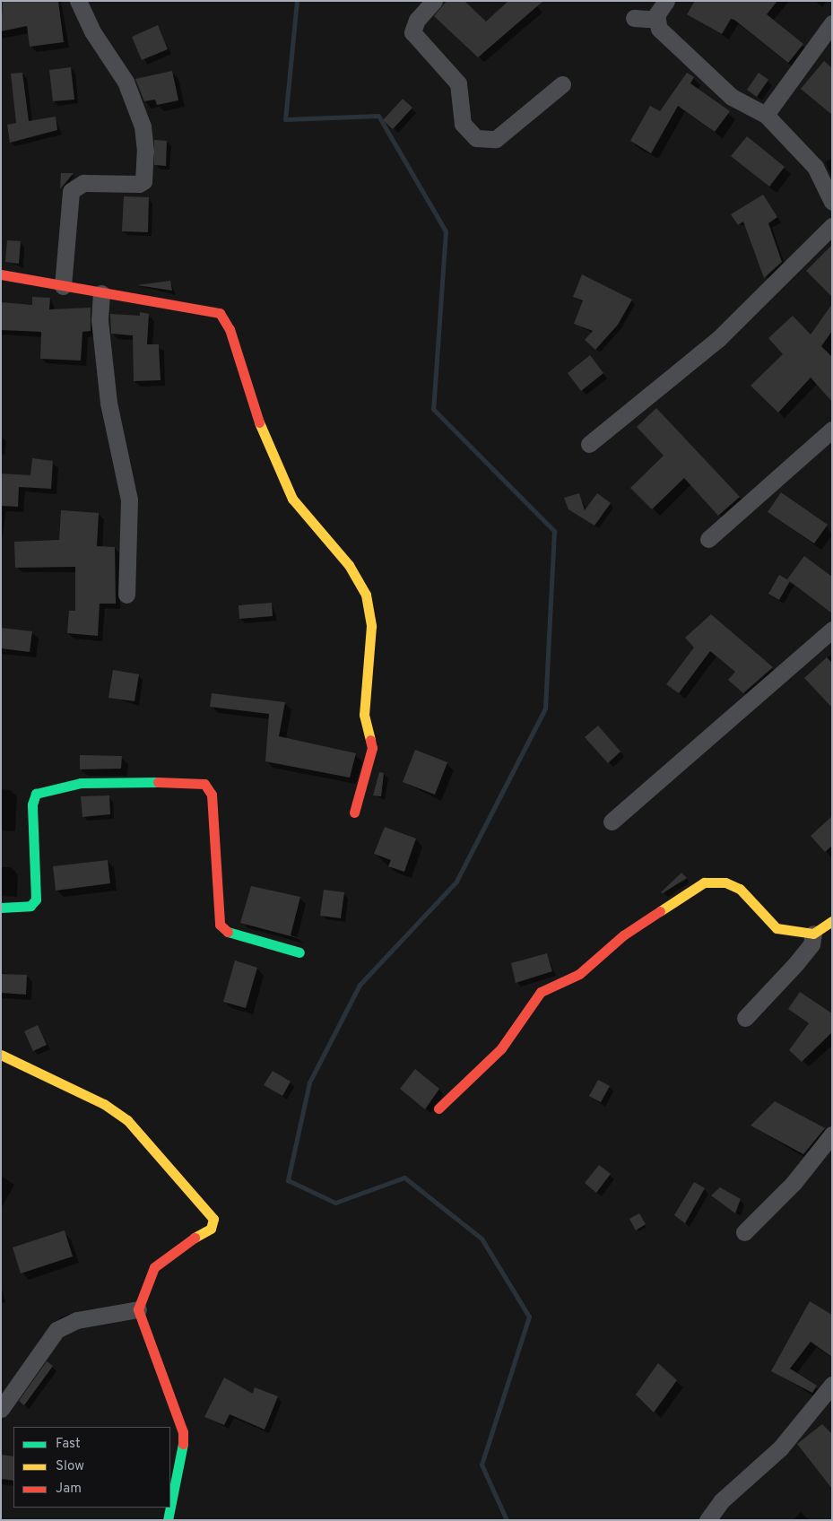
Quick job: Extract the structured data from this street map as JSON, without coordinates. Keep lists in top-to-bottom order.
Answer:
{
  "legend": ["Fast", "Slow", "Jam"]
}
